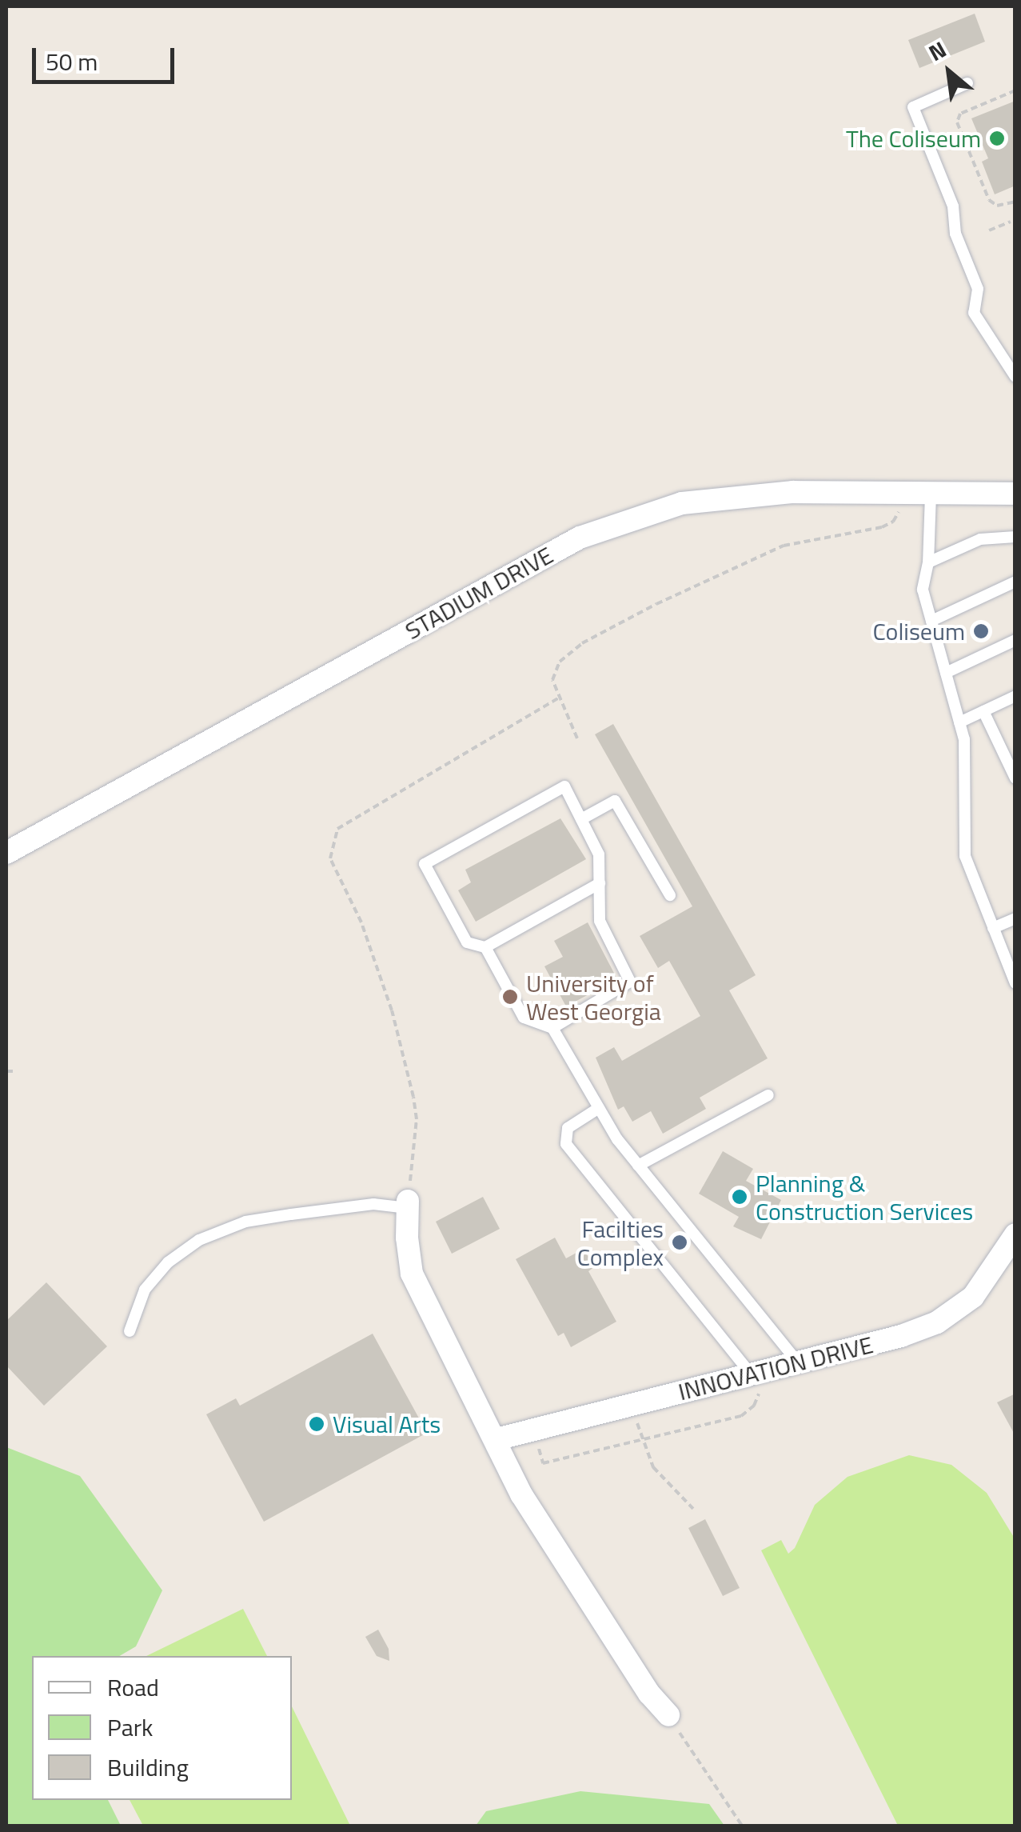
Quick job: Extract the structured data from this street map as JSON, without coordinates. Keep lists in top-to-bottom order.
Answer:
{
  "streets": {
    "street": ["STADIUM DRIVE", "INNOVATION DRIVE"]
  },
  "places": [
    "The Coliseum",
    "Coliseum",
    "University of West Georgia",
    "Planning & Construction Services",
    "Facilties Complex",
    "Visual Arts"
  ],
  "legend": ["Road", "Park", "Building"],
  "scale_bar": "50 m",
  "north": "top left"
}
